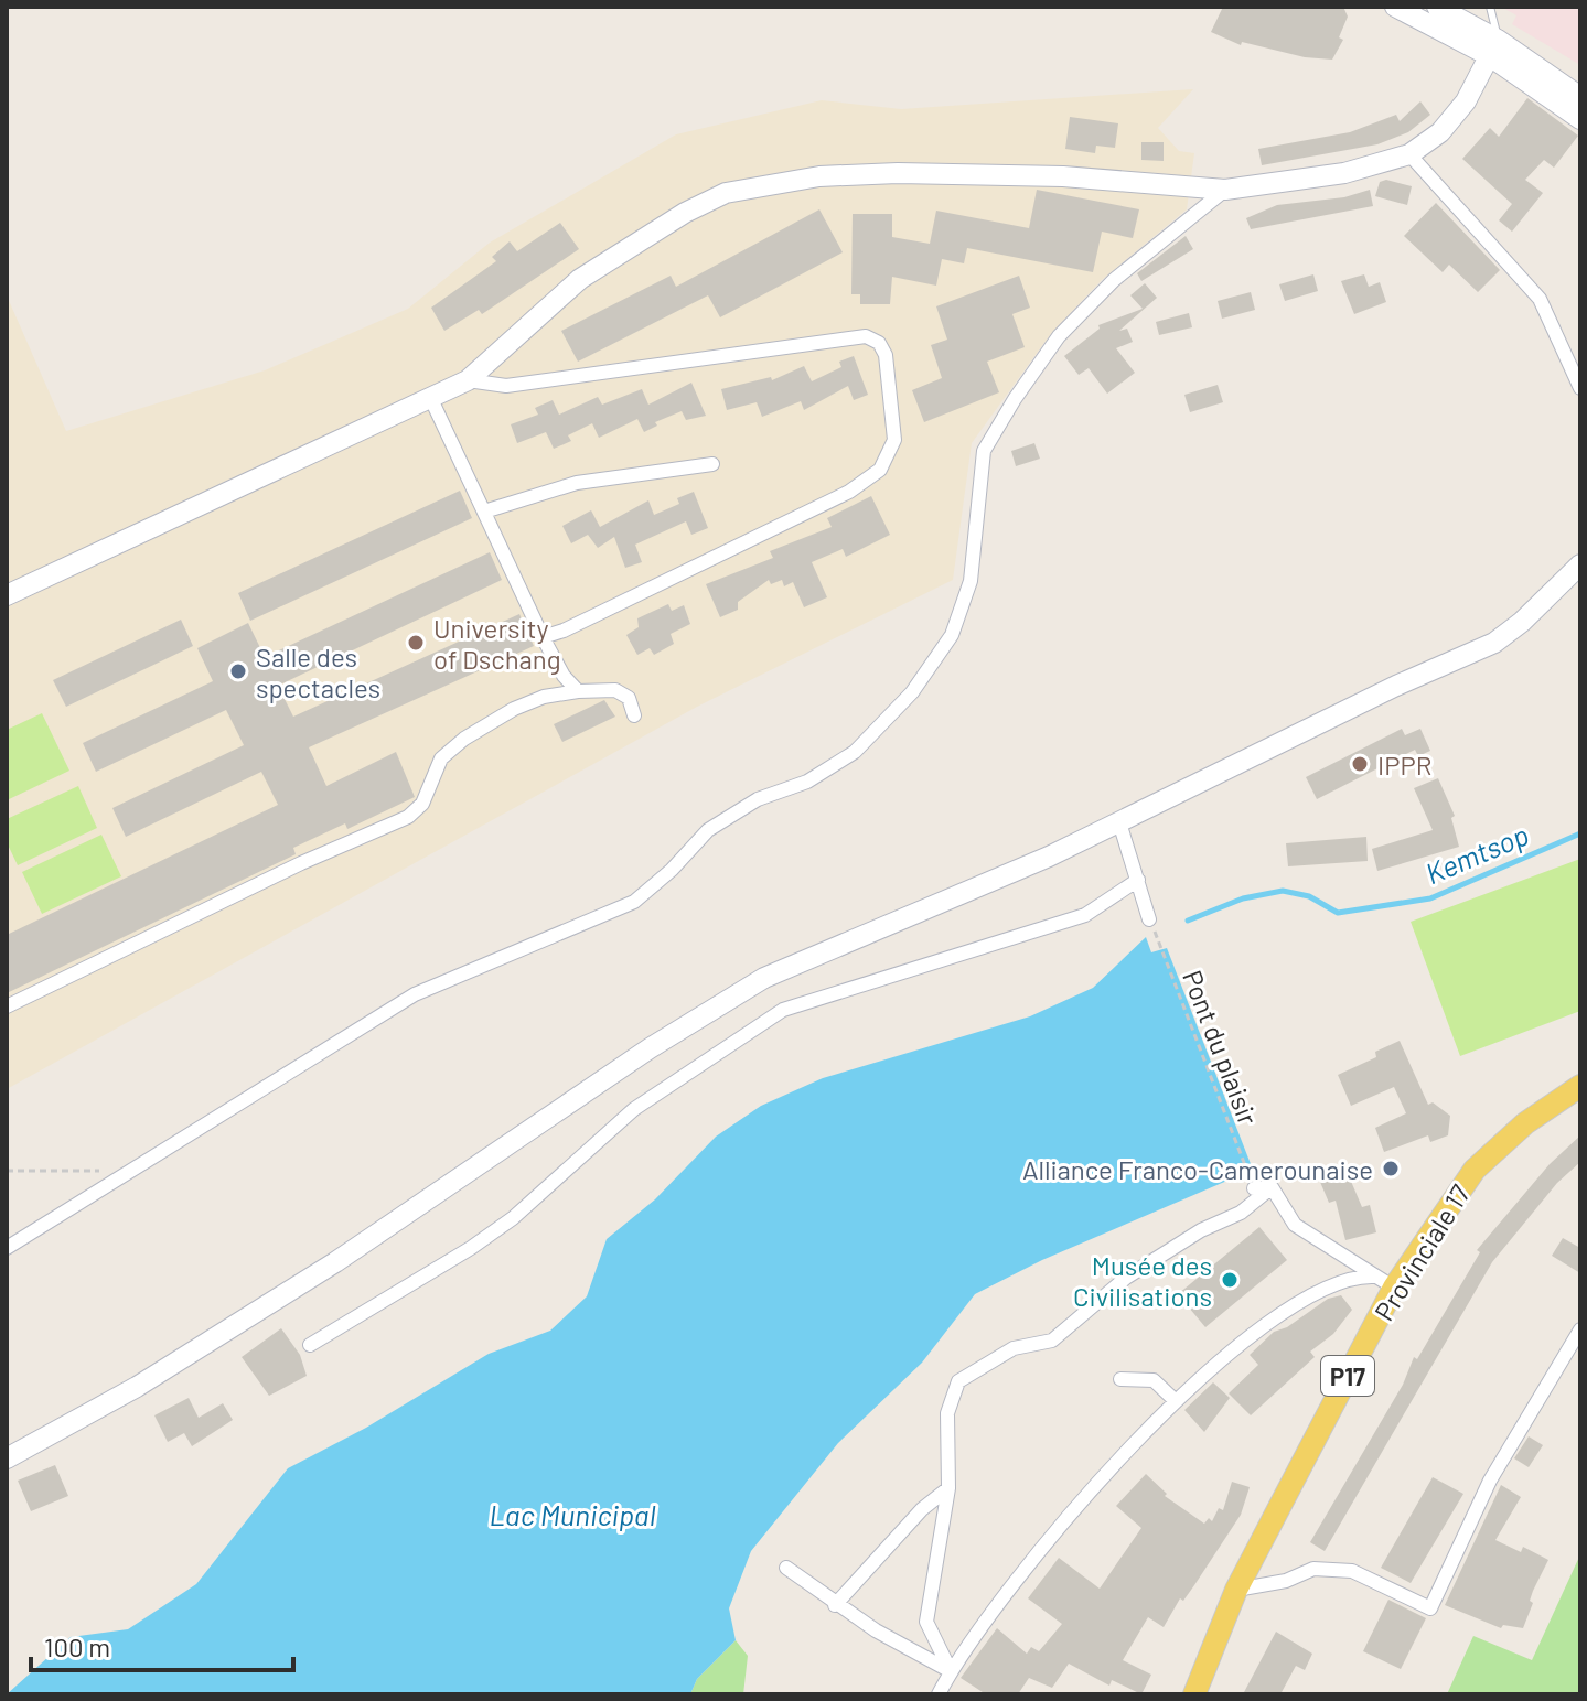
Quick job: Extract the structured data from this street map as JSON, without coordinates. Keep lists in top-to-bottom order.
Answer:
{
  "streets": {
    "main road": ["Provinciale 17", "P17"],
    "path": ["Pont du plaisir"]
  },
  "water": ["Kemtsop", "Lac Municipal"],
  "places": [
    "University of Dschang",
    "Salle des spectacles",
    "IPPR",
    "Alliance Franco-Camerounaise",
    "Musée des Civilisations"
  ],
  "scale_bar": "100 m"
}
